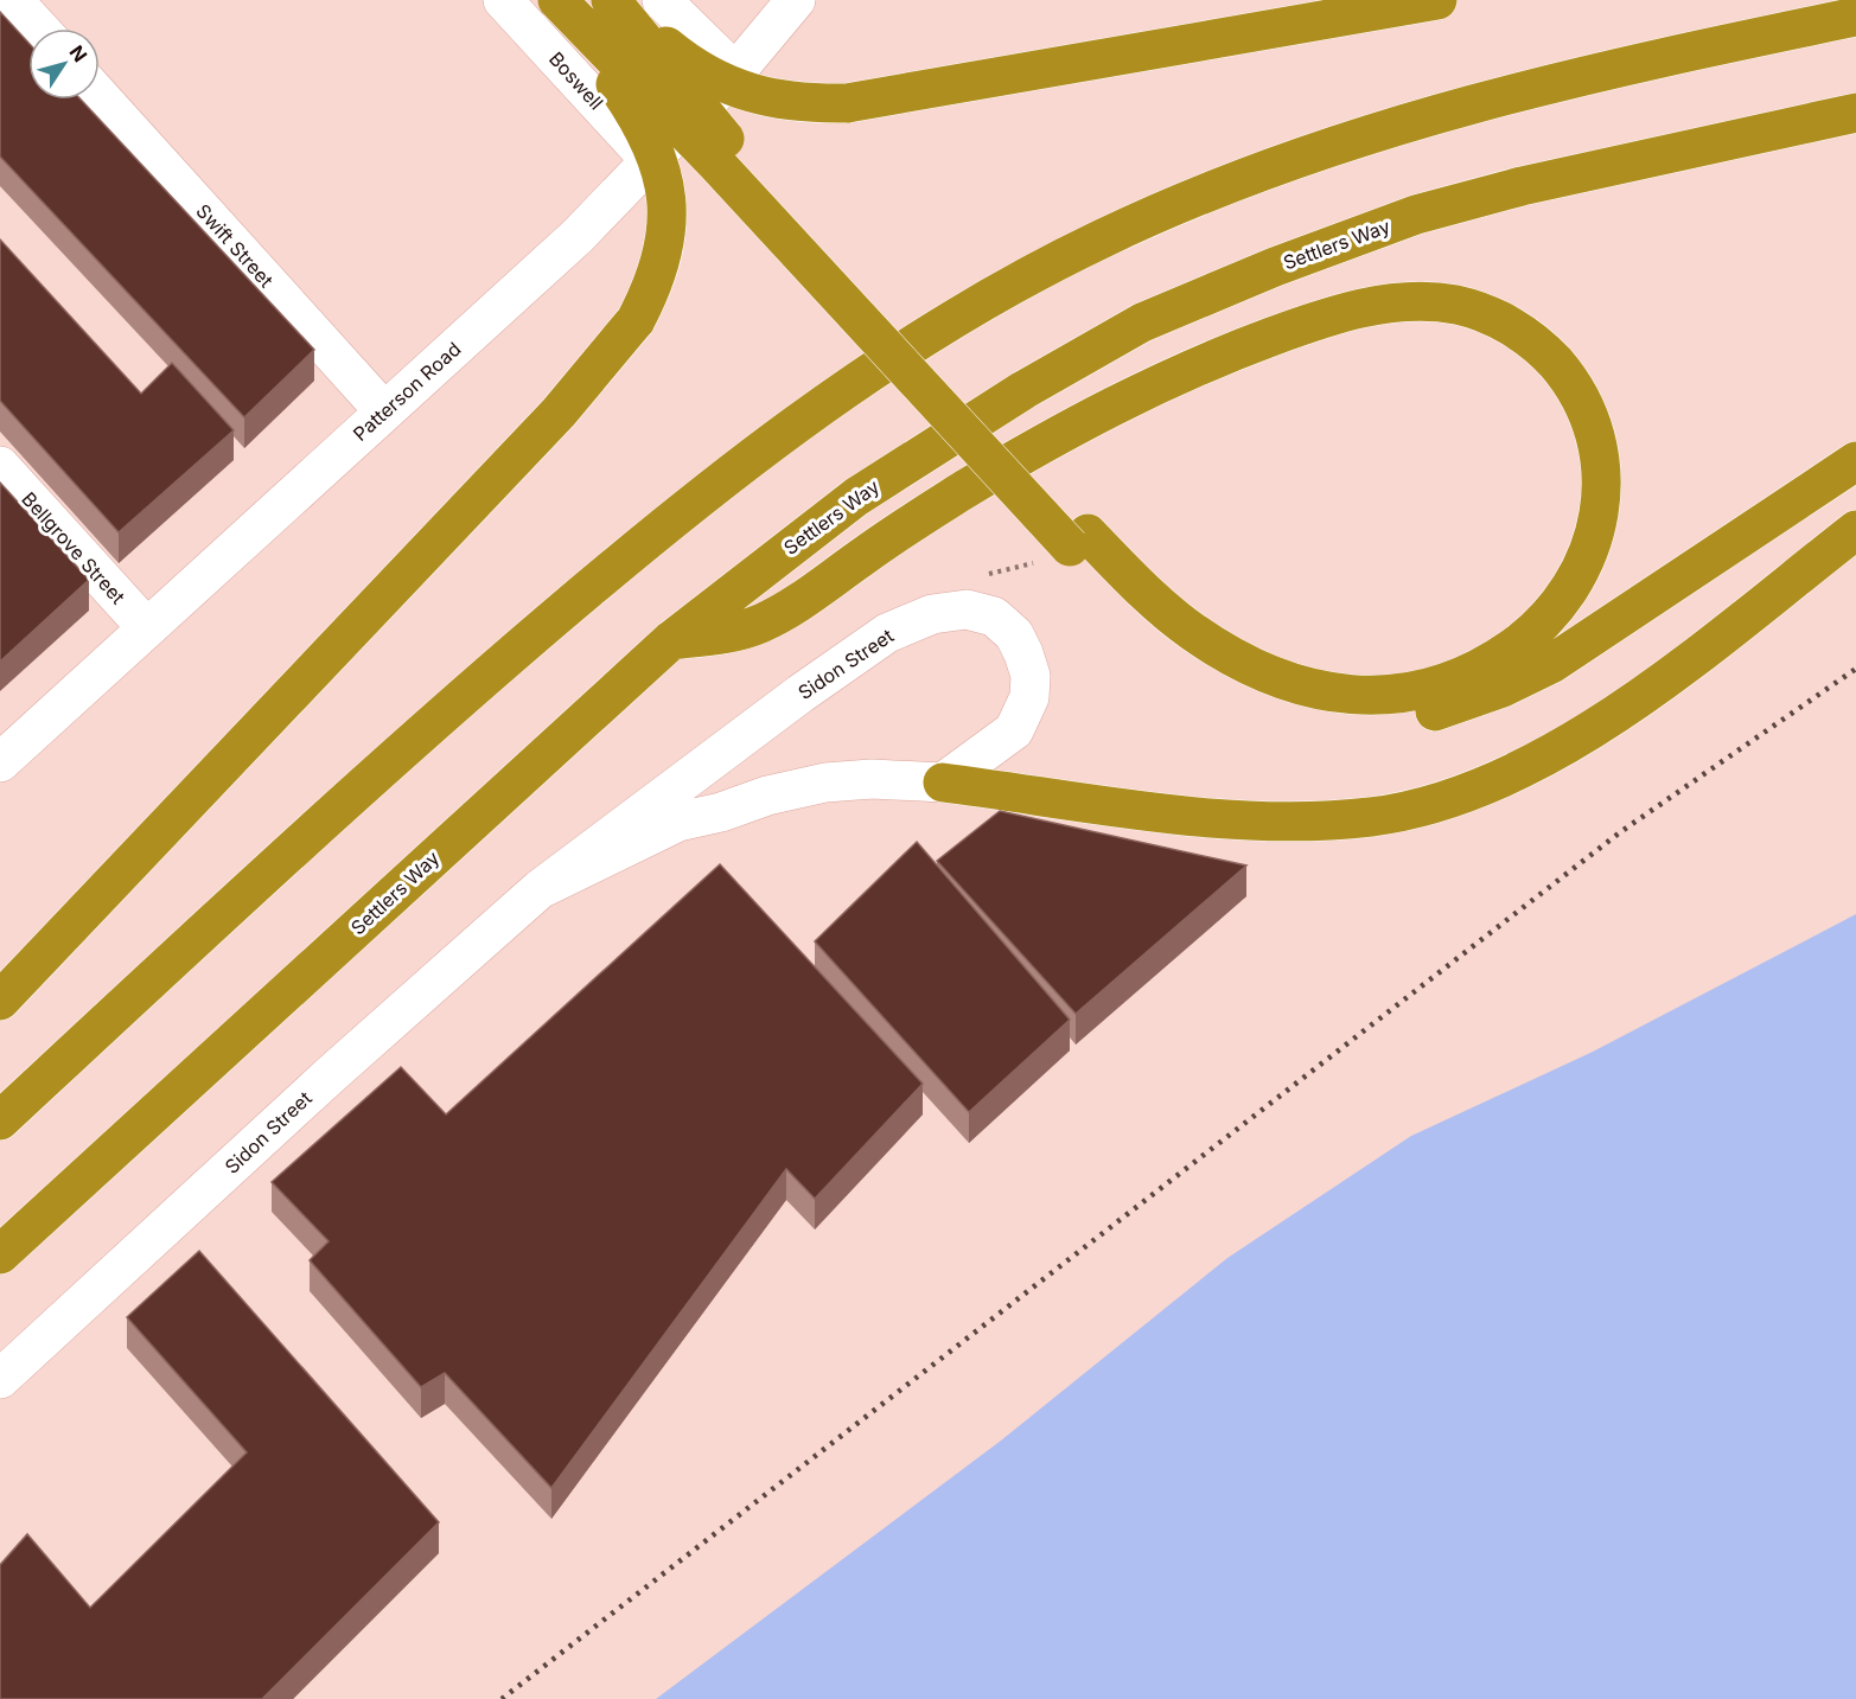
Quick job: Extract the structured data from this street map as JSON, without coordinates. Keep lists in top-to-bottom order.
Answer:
{
  "streets": {
    "highway": ["Settlers Way"],
    "street": [
      "Boswell",
      "Swift Street",
      "Patterson Road",
      "Bellgrove Street",
      "Sidon Street"
    ]
  },
  "crossings": [
    ["Boswell", "Patterson Road"],
    ["Swift Street", "Patterson Road"],
    ["Patterson Road", "Bellgrove Street"]
  ],
  "north": "top right"
}
